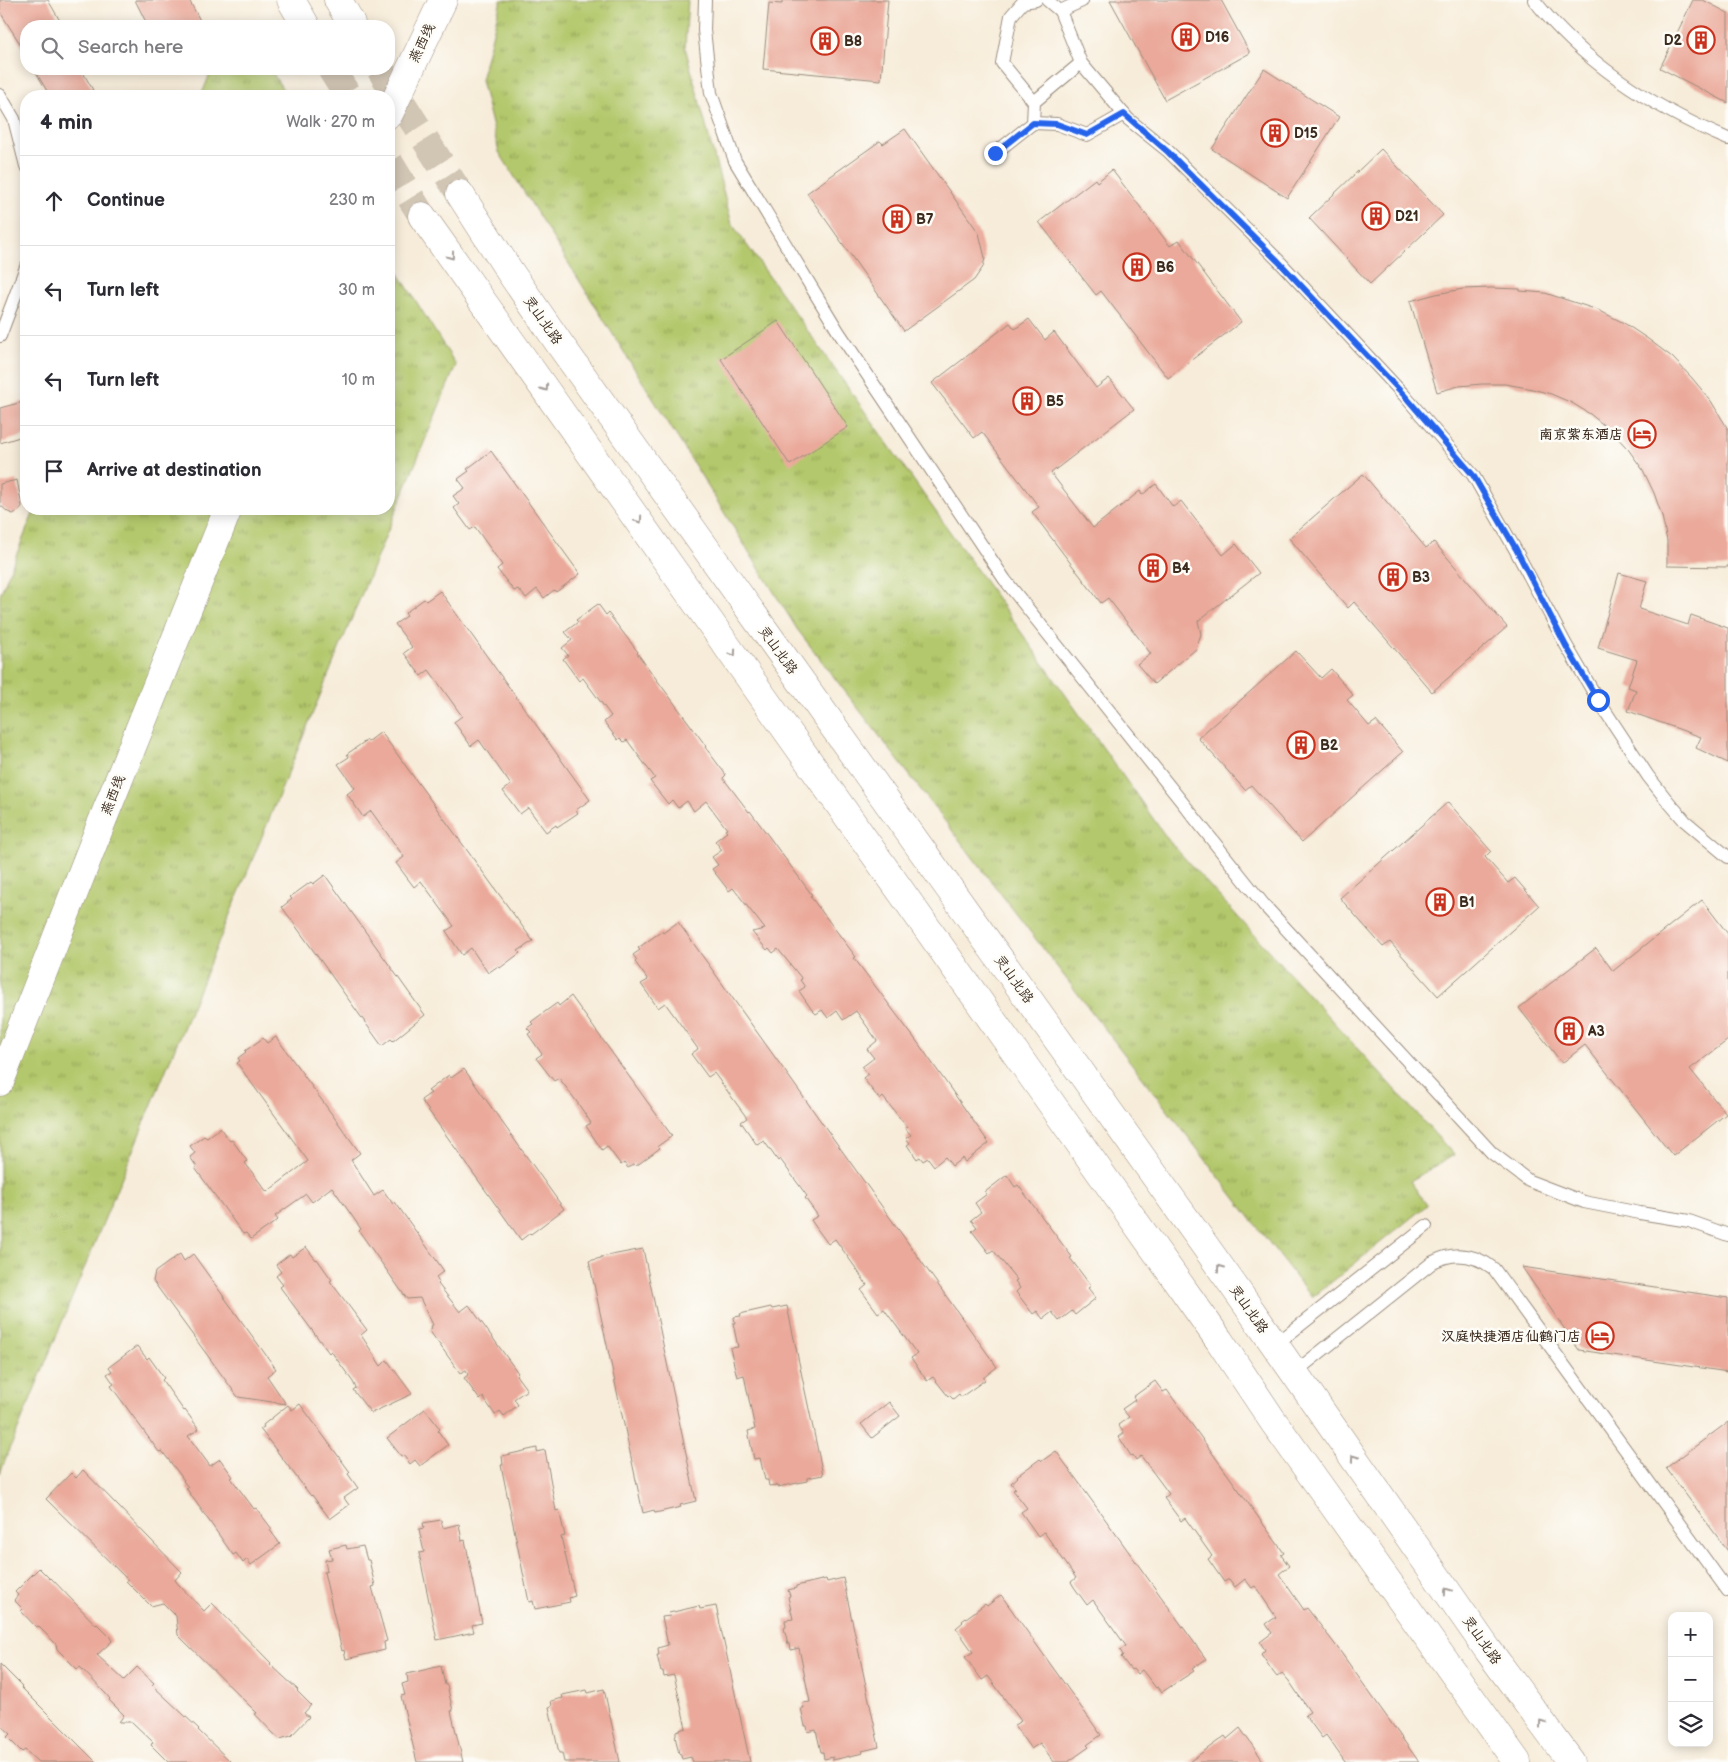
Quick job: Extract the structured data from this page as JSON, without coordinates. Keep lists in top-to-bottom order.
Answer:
{
  "streets": {
    "street": ["燕西线", "灵山北路"]
  },
  "places": {
    "building": [
      "D16",
      "D2",
      "B8",
      "D15",
      "D21",
      "B7",
      "B6",
      "B5",
      "B4",
      "B3",
      "B2",
      "B1",
      "A3"
    ],
    "hotel": ["南京紫东酒店", "汉庭快捷酒店仙鹤门店"]
  },
  "page": {
    "search": "Search here",
    "heading": ["4 min", "Walk · 270 m"],
    "list": [
      ["Continue", "230 m"],
      ["Turn left", "30 m"],
      ["Turn left", "10 m"],
      "Arrive at destination"
    ],
    "map_buttons": ["+", "−"]
  }
}
